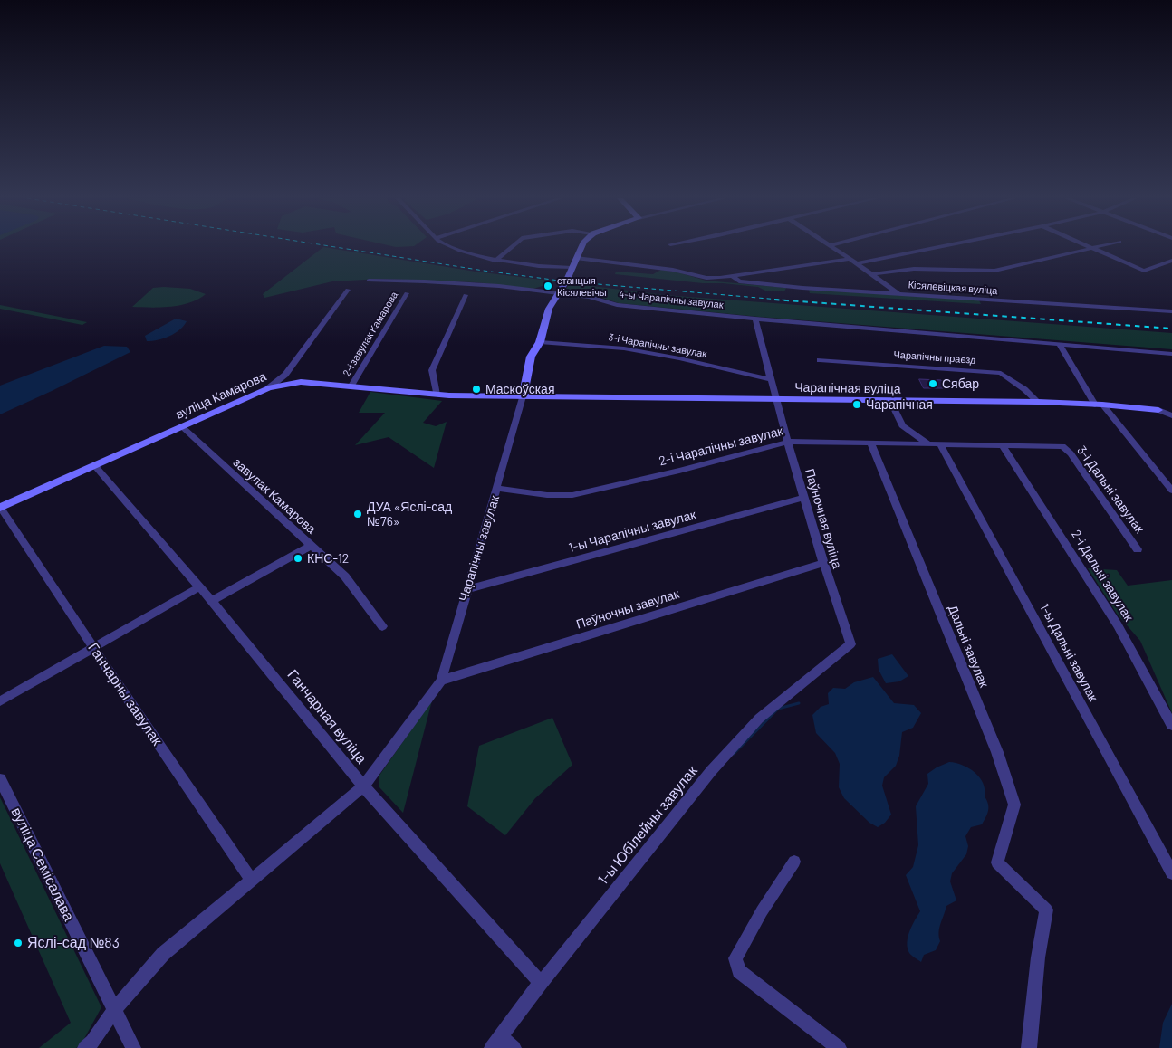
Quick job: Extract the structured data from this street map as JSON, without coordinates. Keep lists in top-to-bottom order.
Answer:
{
  "streets": {
    "street": [
      "Кісялевіцкая вуліца",
      "4-ы Чарапічны завулак",
      "2-і завулак Камарова",
      "3-і Чарапічны завулак",
      "Чарапічны праезд",
      "Чарапічная вуліца",
      "вуліца Камарова",
      "2-і Чарапічны завулак",
      "3-і Дальні завулак",
      "завулак Камарова",
      "Паўночная вуліца",
      "1-ы Чарапічны завулак",
      "Чарапічны завулак",
      "2-і Дальні завулак",
      "Паўночны завулак",
      "Дальні завулак",
      "1-ы Дальні завулак",
      "Ганчарны завулак",
      "Ганчарная вуліца",
      "1-ы Юбілейны завулак",
      "вуліца Семісалава"
    ]
  },
  "crossings": [
    ["4-ы Чарапічны завулак", "Чарапічны завулак"],
    ["2-і завулак Камарова", "вуліца Камарова"],
    ["3-і Чарапічны завулак", "Чарапічны завулак"],
    ["Чарапічны праезд", "Чарапічная вуліца"],
    ["Чарапічная вуліца", "вуліца Камарова"],
    ["Чарапічная вуліца", "Паўночная вуліца"],
    ["Чарапічная вуліца", "Чарапічны завулак"],
    ["вуліца Камарова", "завулак Камарова"],
    ["вуліца Камарова", "Чарапічны завулак"],
    ["вуліца Камарова", "Ганчарны завулак"],
    ["вуліца Камарова", "Ганчарная вуліца"],
    ["2-і Чарапічны завулак", "3-і Дальні завулак"],
    ["2-і Чарапічны завулак", "Паўночная вуліца"],
    ["2-і Чарапічны завулак", "Чарапічны завулак"],
    ["2-і Чарапічны завулак", "2-і Дальні завулак"],
    ["2-і Чарапічны завулак", "Дальні завулак"],
    ["2-і Чарапічны завулак", "1-ы Дальні завулак"],
    ["Паўночная вуліца", "1-ы Чарапічны завулак"],
    ["Паўночная вуліца", "Паўночны завулак"],
    ["Паўночная вуліца", "1-ы Юбілейны завулак"],
    ["1-ы Чарапічны завулак", "Чарапічны завулак"],
    ["Чарапічны завулак", "Паўночны завулак"],
    ["Чарапічны завулак", "Ганчарная вуліца"],
    ["Ганчарная вуліца", "1-ы Юбілейны завулак"]
  ],
  "places": [
    "станцыя Кісялевічы",
    "Сябар",
    "Маскоўская",
    "Чарапічная",
    "ДУА «Яслі-сад №76»",
    "КНС-12",
    "Яслі-сад №83"
  ]
}
